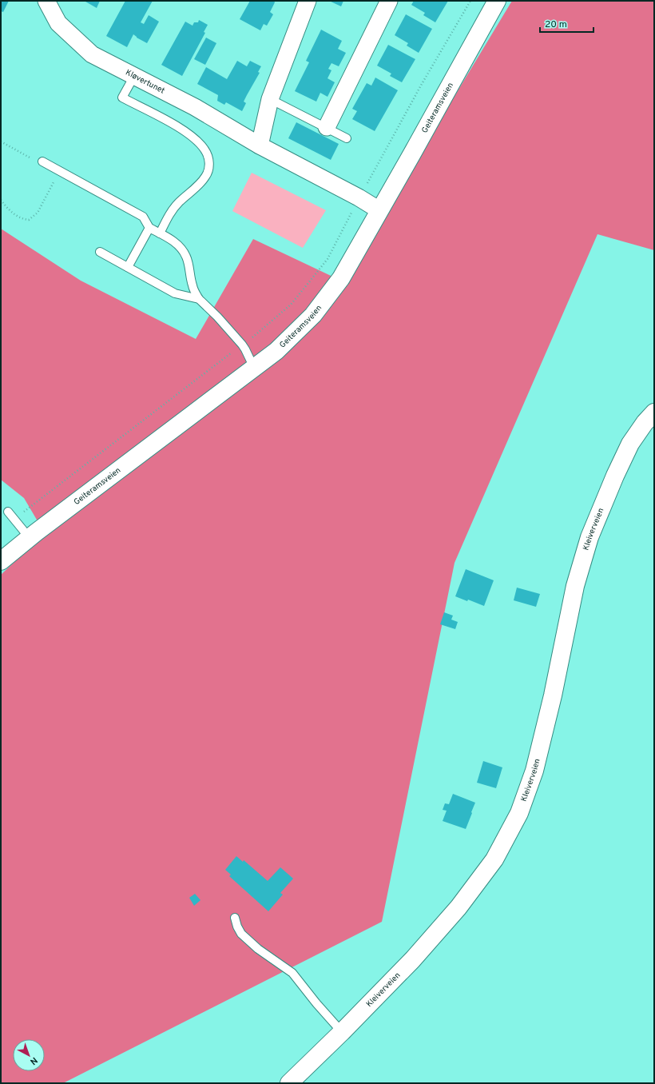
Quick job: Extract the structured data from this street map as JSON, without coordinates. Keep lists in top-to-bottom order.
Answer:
{
  "streets": {
    "street": ["Kløvertunet", "Geiteramsveien", "Kleiverveien"]
  },
  "crossings": [
    ["Kløvertunet", "Geiteramsveien"]
  ],
  "scale_bar": "20 m",
  "north": "bottom right"
}
